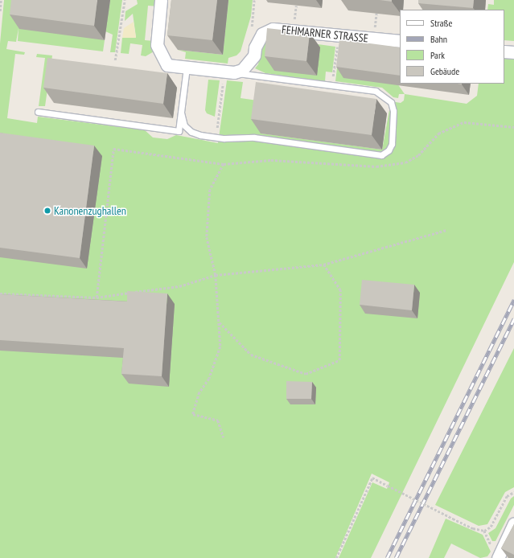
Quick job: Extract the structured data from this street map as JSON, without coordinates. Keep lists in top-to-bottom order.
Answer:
{
  "streets": {
    "street": ["FEHMARNER STRASSE"]
  },
  "places": ["Kanonenzughallen"],
  "legend": [
    "Straße",
    "Bahn",
    "Park",
    "Gebäude"
  ]
}
